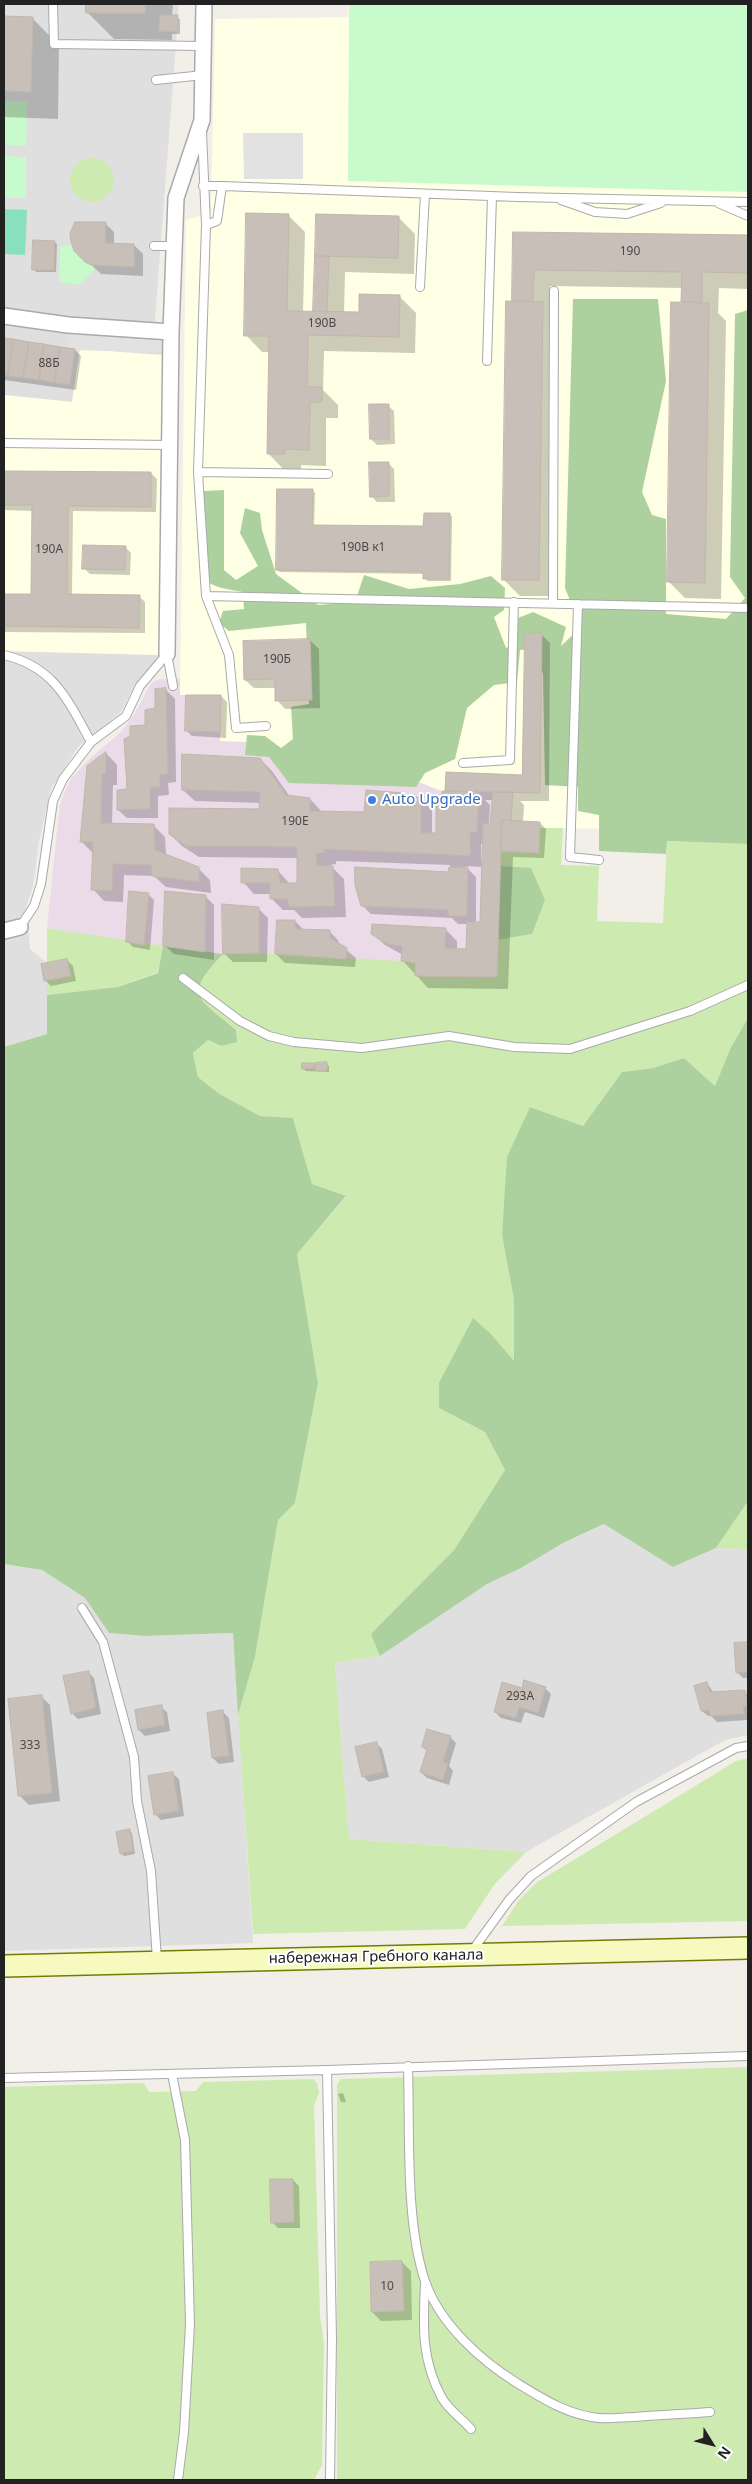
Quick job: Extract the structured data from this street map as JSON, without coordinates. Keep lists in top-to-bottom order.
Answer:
{
  "streets": {
    "street": ["набережная Гребного канала"]
  },
  "places": ["Auto Upgrade"],
  "house_numbers": [
    "190",
    "190В",
    "88Б",
    "190В к1",
    "190А",
    "190Б",
    "190Е",
    "293А",
    "333",
    "10"
  ],
  "north": "bottom right"
}
